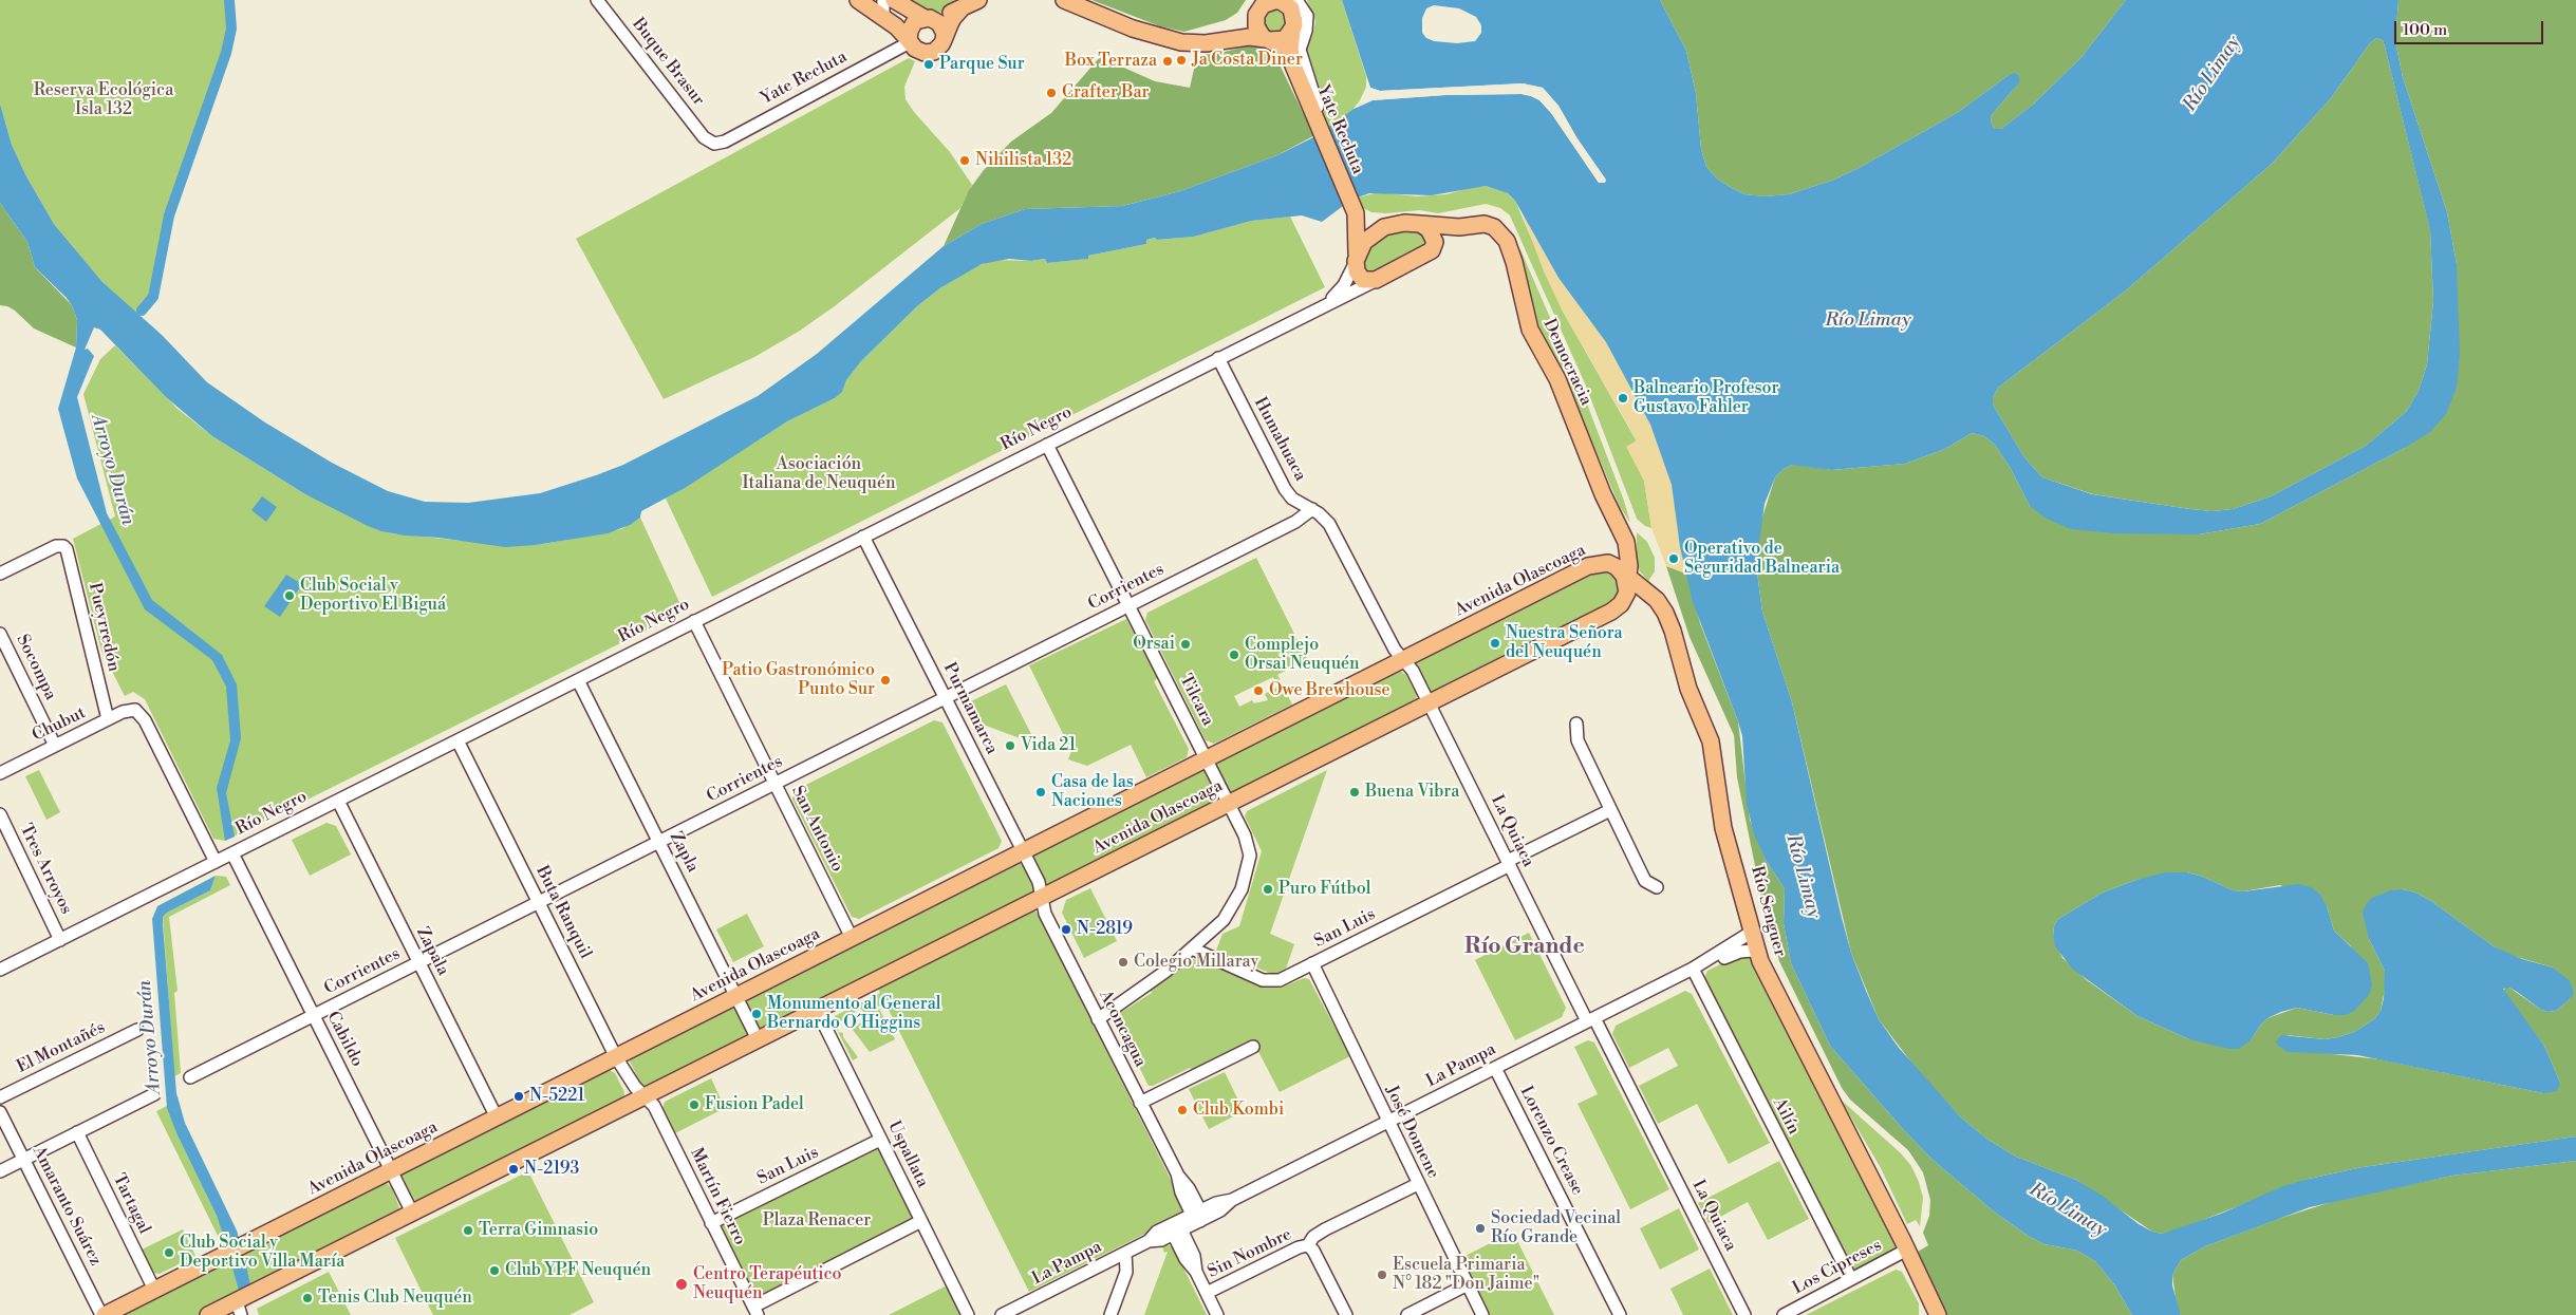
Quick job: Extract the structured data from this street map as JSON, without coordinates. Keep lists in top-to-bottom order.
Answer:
{
  "streets": {
    "main road": [
      "Yate Recluta",
      "Democracia",
      "Río Negro",
      "Avenida Olascoaga",
      "Río Senguer"
    ],
    "street": [
      "Buque Brasur",
      "Humahuaca",
      "Corrientes",
      "Pueyrredón",
      "Socompa",
      "Tilcara",
      "Purmamarca",
      "Chubut",
      "San Antonio",
      "La Quiaca",
      "Zapla",
      "Tres Arroyos",
      "Buta Ranquil",
      "San Luis",
      "Zapala",
      "Aconcagua",
      "Cabildo",
      "El Montañés",
      "La Pampa",
      "Ailín",
      "José Domene",
      "Lorenzo Crease",
      "Uspallata",
      "Martín Fierro",
      "Tartagal",
      "Amaranto Suárez",
      "Sin Nombre",
      "Los Cipreses"
    ]
  },
  "crossings": [
    ["Buque Brasur", "Yate Recluta"],
    ["Yate Recluta", "Río Negro"],
    ["Democracia", "Río Negro"],
    ["Democracia", "Avenida Olascoaga"],
    ["Democracia", "Río Senguer"],
    ["Río Negro", "Humahuaca"],
    ["Río Negro", "Tilcara"],
    ["Río Negro", "Purmamarca"],
    ["Río Negro", "Chubut"],
    ["Río Negro", "San Antonio"],
    ["Río Negro", "Zapla"],
    ["Río Negro", "Tres Arroyos"],
    ["Río Negro", "Buta Ranquil"],
    ["Río Negro", "Zapala"],
    ["Río Negro", "Cabildo"],
    ["Humahuaca", "Avenida Olascoaga"],
    ["Humahuaca", "Corrientes"],
    ["Humahuaca", "La Quiaca"],
    ["Avenida Olascoaga", "Tilcara"],
    ["Avenida Olascoaga", "Purmamarca"],
    ["Avenida Olascoaga", "San Antonio"],
    ["Avenida Olascoaga", "La Quiaca"],
    ["Avenida Olascoaga", "Zapla"],
    ["Avenida Olascoaga", "Río Senguer"],
    ["Avenida Olascoaga", "Buta Ranquil"],
    ["Avenida Olascoaga", "Zapala"],
    ["Avenida Olascoaga", "Aconcagua"],
    ["Avenida Olascoaga", "Cabildo"],
    ["Avenida Olascoaga", "Uspallata"],
    ["Avenida Olascoaga", "Martín Fierro"],
    ["Avenida Olascoaga", "Tartagal"],
    ["Avenida Olascoaga", "Amaranto Suárez"],
    ["Corrientes", "Tilcara"],
    ["Corrientes", "Purmamarca"],
    ["Corrientes", "San Antonio"],
    ["Corrientes", "Zapla"],
    ["Corrientes", "Buta Ranquil"],
    ["Corrientes", "Zapala"],
    ["Corrientes", "Cabildo"],
    ["Pueyrredón", "Chubut"],
    ["Socompa", "Chubut"],
    ["Tilcara", "San Luis"],
    ["Tilcara", "Aconcagua"],
    ["Purmamarca", "Aconcagua"],
    ["La Quiaca", "San Luis"],
    ["La Quiaca", "La Pampa"],
    ["Río Senguer", "La Pampa"],
    ["Río Senguer", "Los Cipreses"],
    ["Buta Ranquil", "Martín Fierro"],
    ["San Luis", "José Domene"],
    ["San Luis", "Uspallata"],
    ["San Luis", "Martín Fierro"],
    ["Aconcagua", "La Pampa"],
    ["La Pampa", "Ailín"],
    ["La Pampa", "José Domene"],
    ["La Pampa", "Lorenzo Crease"],
    ["Ailín", "Los Cipreses"],
    ["José Domene", "Sin Nombre"]
  ],
  "districts": ["Río Grande"],
  "water": ["Río Limay", "Arroyo Durán"],
  "parks": ["Reserva Ecológica Isla 132", "Asociación Italiana de Neuquén", "Plaza Renacer"],
  "places": [
    "Ja Costa Diner",
    "Box Terraza",
    "Parque Sur",
    "Crafter Bar",
    "Nihilista 132",
    "Balneario Profesor Gustavo Fahler",
    "Operativo de Seguridad Balnearia",
    "Club Social y Deportivo El Biguá",
    "Nuestra Señora del Neuquén",
    "Orsai",
    "Complejo Orsai Neuquén",
    "Patio Gastronómico Punto Sur",
    "Owe Brewhouse",
    "Vida 21",
    "Casa de las Naciones",
    "Buena Vibra",
    "Puro Fútbol",
    "N-2819",
    "Colegio Millaray",
    "Monumento al General Bernardo O´Higgins",
    "N-5221",
    "Fusion Padel",
    "Club Kombi",
    "N-2193",
    "Sociedad Vecinal Río Grande",
    "Terra Gimnasio",
    "Club Social y Deportivo Villa María",
    "Club YPF Neuquén",
    "Escuela Primaria N° 182 \"Don Jaime\"",
    "Centro Terapéutico Neuquén",
    "Tenis Club Neuquén"
  ],
  "scale_bar": "100 m"
}
